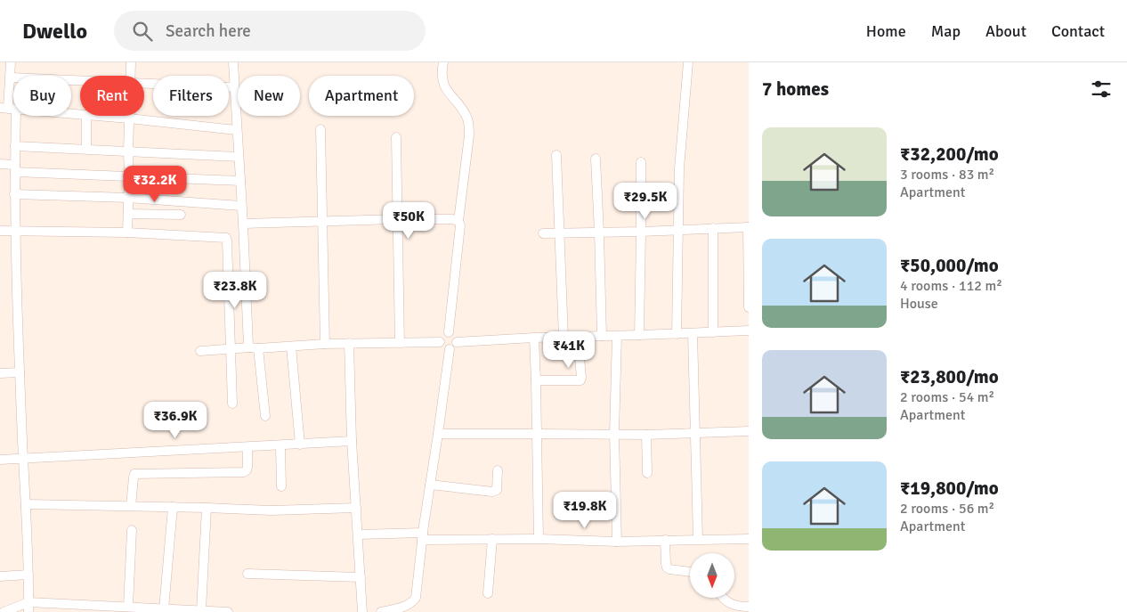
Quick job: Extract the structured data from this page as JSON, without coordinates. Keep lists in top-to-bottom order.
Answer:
{
  "north": "bottom",
  "page": {
    "header": "Dwello",
    "search": "Search here",
    "nav": [
      "Home",
      "Map",
      "About",
      "Contact"
    ],
    "heading": "7 homes",
    "chip": [
      "Buy",
      "Rent",
      "Filters",
      "New",
      "Apartment"
    ],
    "list": [
      {
        "name": "₹32,200/mo",
        "note": "3 rooms · 83 m² · Apartment"
      },
      {
        "name": "₹50,000/mo",
        "note": "4 rooms · 112 m² · House"
      },
      {
        "name": "₹23,800/mo",
        "note": "2 rooms · 54 m² · Apartment"
      },
      {
        "name": "₹19,800/mo",
        "note": "2 rooms · 56 m² · Apartment"
      }
    ],
    "price": [
      "₹32.2K",
      "₹29.5K",
      "₹50K",
      "₹23.8K",
      "₹41K",
      "₹36.9K",
      "₹19.8K"
    ]
  }
}
